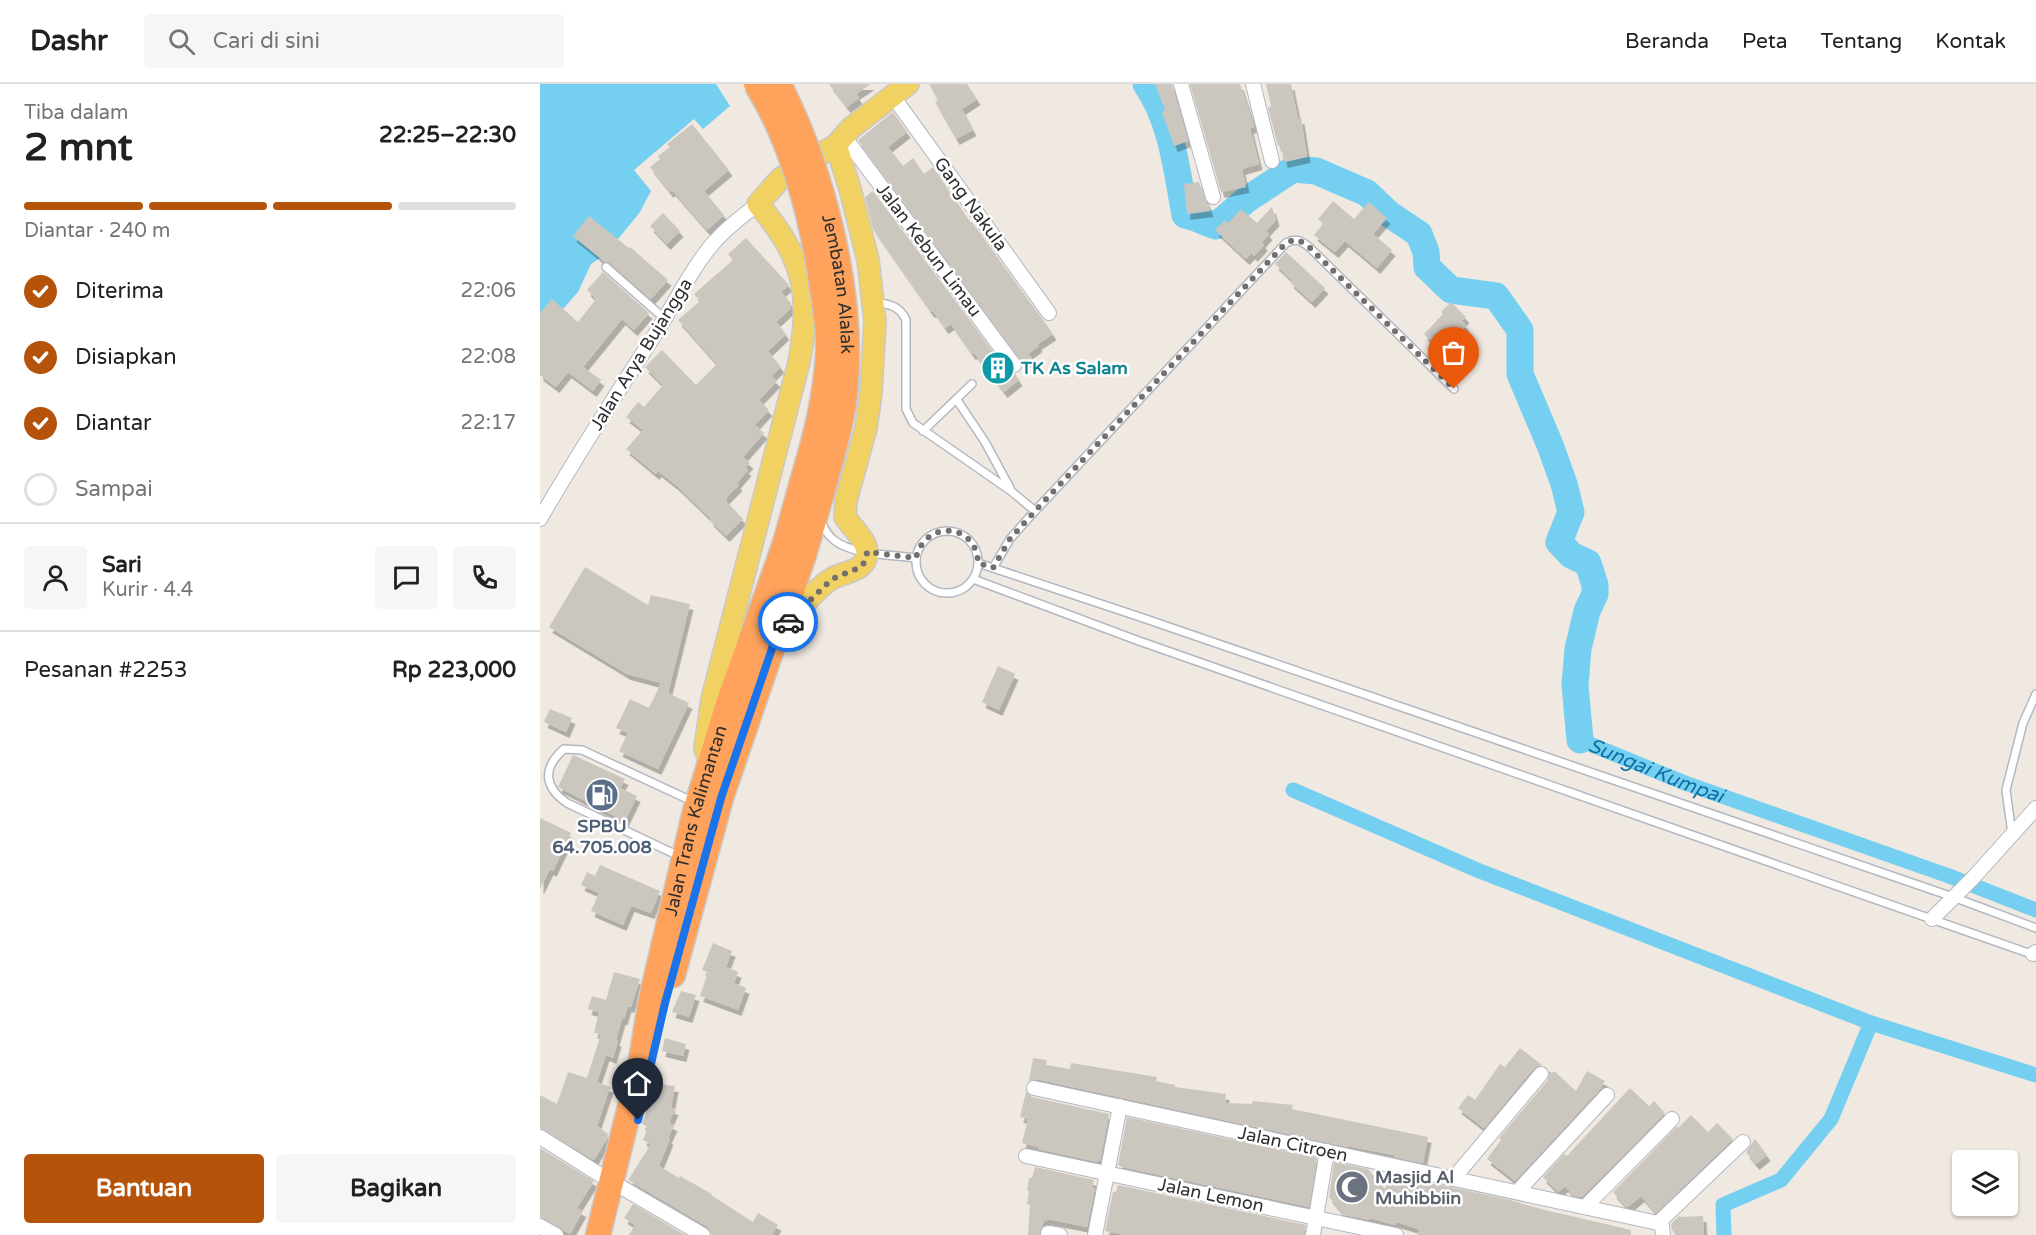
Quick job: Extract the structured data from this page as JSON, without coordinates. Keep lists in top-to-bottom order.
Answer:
{
  "streets": {
    "highway": ["Jembatan Alalak", "Jalan Trans Kalimantan"],
    "street": [
      "Gang Nakula",
      "Jalan Kebun Limau",
      "Jalan Arya Bujangga",
      "Jalan Citroen",
      "Jalan Lemon"
    ]
  },
  "crossings": [
    ["Jembatan Alalak", "Jalan Trans Kalimantan"]
  ],
  "water": ["Sungai Kumpai"],
  "places": {
    "building": ["TK As Salam"],
    "fuel station": ["SPBU 64.705.008"],
    "mosque": ["Masjid Al Muhibbiin"]
  },
  "page": {
    "header": "Dashr",
    "search": "Cari di sini",
    "nav": [
      "Beranda",
      "Peta",
      "Tentang",
      "Kontak"
    ],
    "heading": ["2 mnt", "Tiba dalam", "22:25–22:30"],
    "panel": [
      "Sari",
      "Kurir · 4.4",
      "Pesanan #2253",
      "Rp 223,000"
    ],
    "bar": "Diantar · 240 m",
    "list": [
      ["Diterima", "22:06"],
      ["Disiapkan", "22:08"],
      ["Diantar", "22:17"],
      "Sampai"
    ],
    "buttons": ["Bantuan", "Bagikan"]
  }
}
